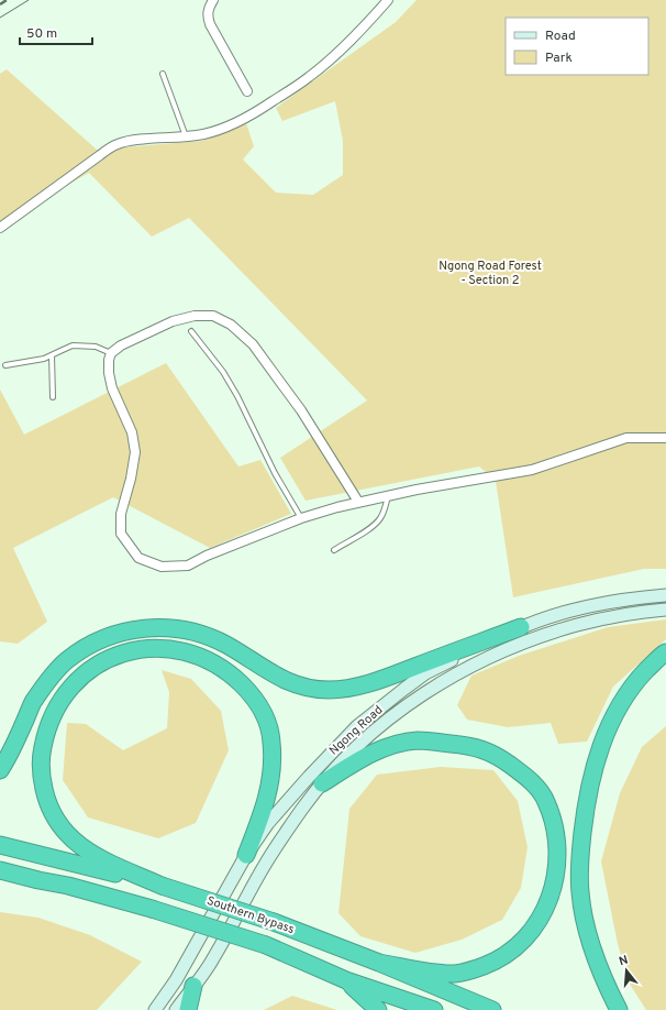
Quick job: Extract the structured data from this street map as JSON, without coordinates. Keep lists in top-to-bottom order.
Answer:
{
  "streets": {
    "highway": ["Southern Bypass"],
    "main road": ["Ngong Road"]
  },
  "parks": ["Ngong Road Forest - Section 2"],
  "legend": ["Road", "Park"],
  "scale_bar": "50 m",
  "north": "top"
}
